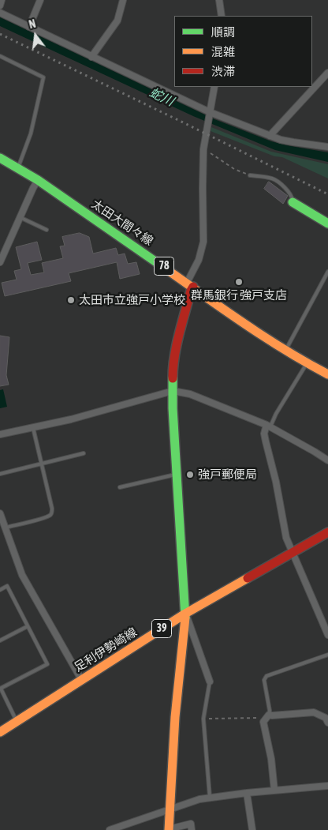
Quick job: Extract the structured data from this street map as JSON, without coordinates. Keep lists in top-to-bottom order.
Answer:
{
  "streets": {
    "main road": [
      "太田大間々線",
      "78",
      "39",
      "足利伊勢崎線"
    ]
  },
  "water": ["蛇川"],
  "places": ["群馬銀行 強戸支店", "太田市立強戸小学校", "強戸郵便局"],
  "legend": ["順調", "混雑", "渋滞"],
  "north": "top"
}
